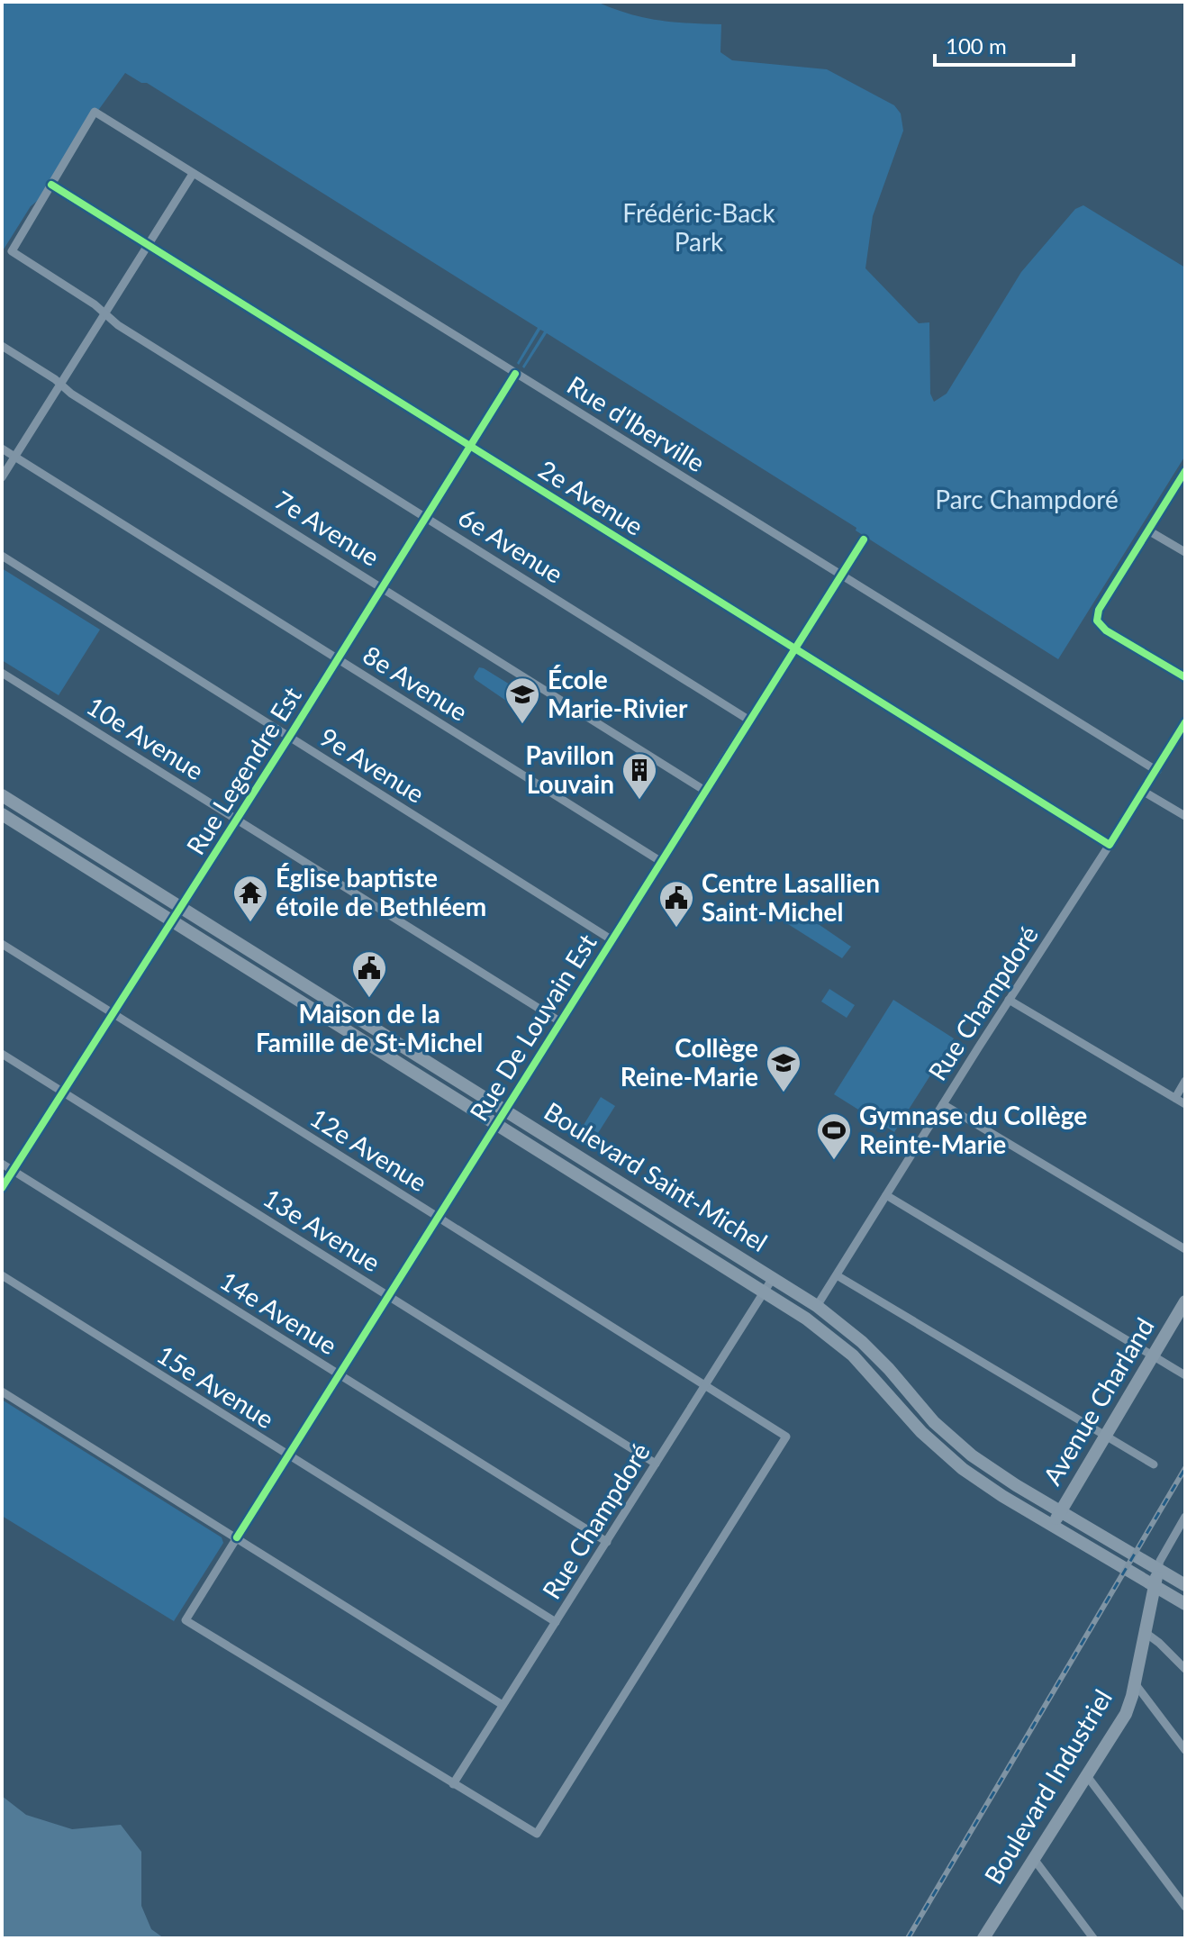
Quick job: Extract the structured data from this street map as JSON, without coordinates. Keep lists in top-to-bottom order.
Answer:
{
  "streets": {
    "main road": ["Boulevard Saint-Michel", "Avenue Charland", "Boulevard Industriel"],
    "street": [
      "Rue d'Iberville",
      "2e Avenue",
      "7e Avenue",
      "6e Avenue",
      "8e Avenue",
      "10e Avenue",
      "9e Avenue",
      "Rue Legendre Est",
      "Rue Champdoré",
      "Rue De Louvain Est",
      "12e Avenue",
      "13e Avenue",
      "14e Avenue",
      "15e Avenue"
    ]
  },
  "crossings": [
    ["Rue d'Iberville", "2e Avenue"],
    ["Rue d'Iberville", "6e Avenue"],
    ["Rue d'Iberville", "Rue Legendre Est"],
    ["Rue d'Iberville", "Rue Champdoré"],
    ["Rue d'Iberville", "Rue De Louvain Est"],
    ["2e Avenue", "6e Avenue"],
    ["2e Avenue", "Rue Legendre Est"],
    ["2e Avenue", "Rue Champdoré"],
    ["2e Avenue", "Rue De Louvain Est"],
    ["7e Avenue", "Rue Legendre Est"],
    ["7e Avenue", "Rue De Louvain Est"],
    ["6e Avenue", "Rue Legendre Est"],
    ["6e Avenue", "Rue De Louvain Est"],
    ["8e Avenue", "Rue Legendre Est"],
    ["8e Avenue", "Rue De Louvain Est"],
    ["10e Avenue", "Rue Legendre Est"],
    ["10e Avenue", "Rue De Louvain Est"],
    ["9e Avenue", "Rue Legendre Est"],
    ["9e Avenue", "Rue De Louvain Est"],
    ["Rue Legendre Est", "12e Avenue"],
    ["Rue Legendre Est", "Boulevard Saint-Michel"],
    ["Rue Legendre Est", "13e Avenue"],
    ["Rue Legendre Est", "14e Avenue"],
    ["Rue Champdoré", "Rue De Louvain Est"],
    ["Rue Champdoré", "12e Avenue"],
    ["Rue Champdoré", "Boulevard Saint-Michel"],
    ["Rue Champdoré", "13e Avenue"],
    ["Rue Champdoré", "14e Avenue"],
    ["Rue Champdoré", "15e Avenue"],
    ["Rue De Louvain Est", "12e Avenue"],
    ["Rue De Louvain Est", "Boulevard Saint-Michel"],
    ["Rue De Louvain Est", "13e Avenue"],
    ["Rue De Louvain Est", "14e Avenue"],
    ["Rue De Louvain Est", "15e Avenue"],
    ["Boulevard Saint-Michel", "Avenue Charland"],
    ["Boulevard Saint-Michel", "Boulevard Industriel"]
  ],
  "parks": ["Frédéric-Back Park", "Parc Champdoré"],
  "places": {
    "school or university": ["École Marie-Rivier", "Collège Reine-Marie"],
    "building": ["Pavillon Louvain"],
    "temple": ["Église baptiste étoile de Bethléem"],
    "public building": ["Centre Lasallien Saint-Michel", "Maison de la Famille de St-Michel"],
    "sports": ["Gymnase du Collège Reinte-Marie"]
  },
  "scale_bar": "100 m"
}
